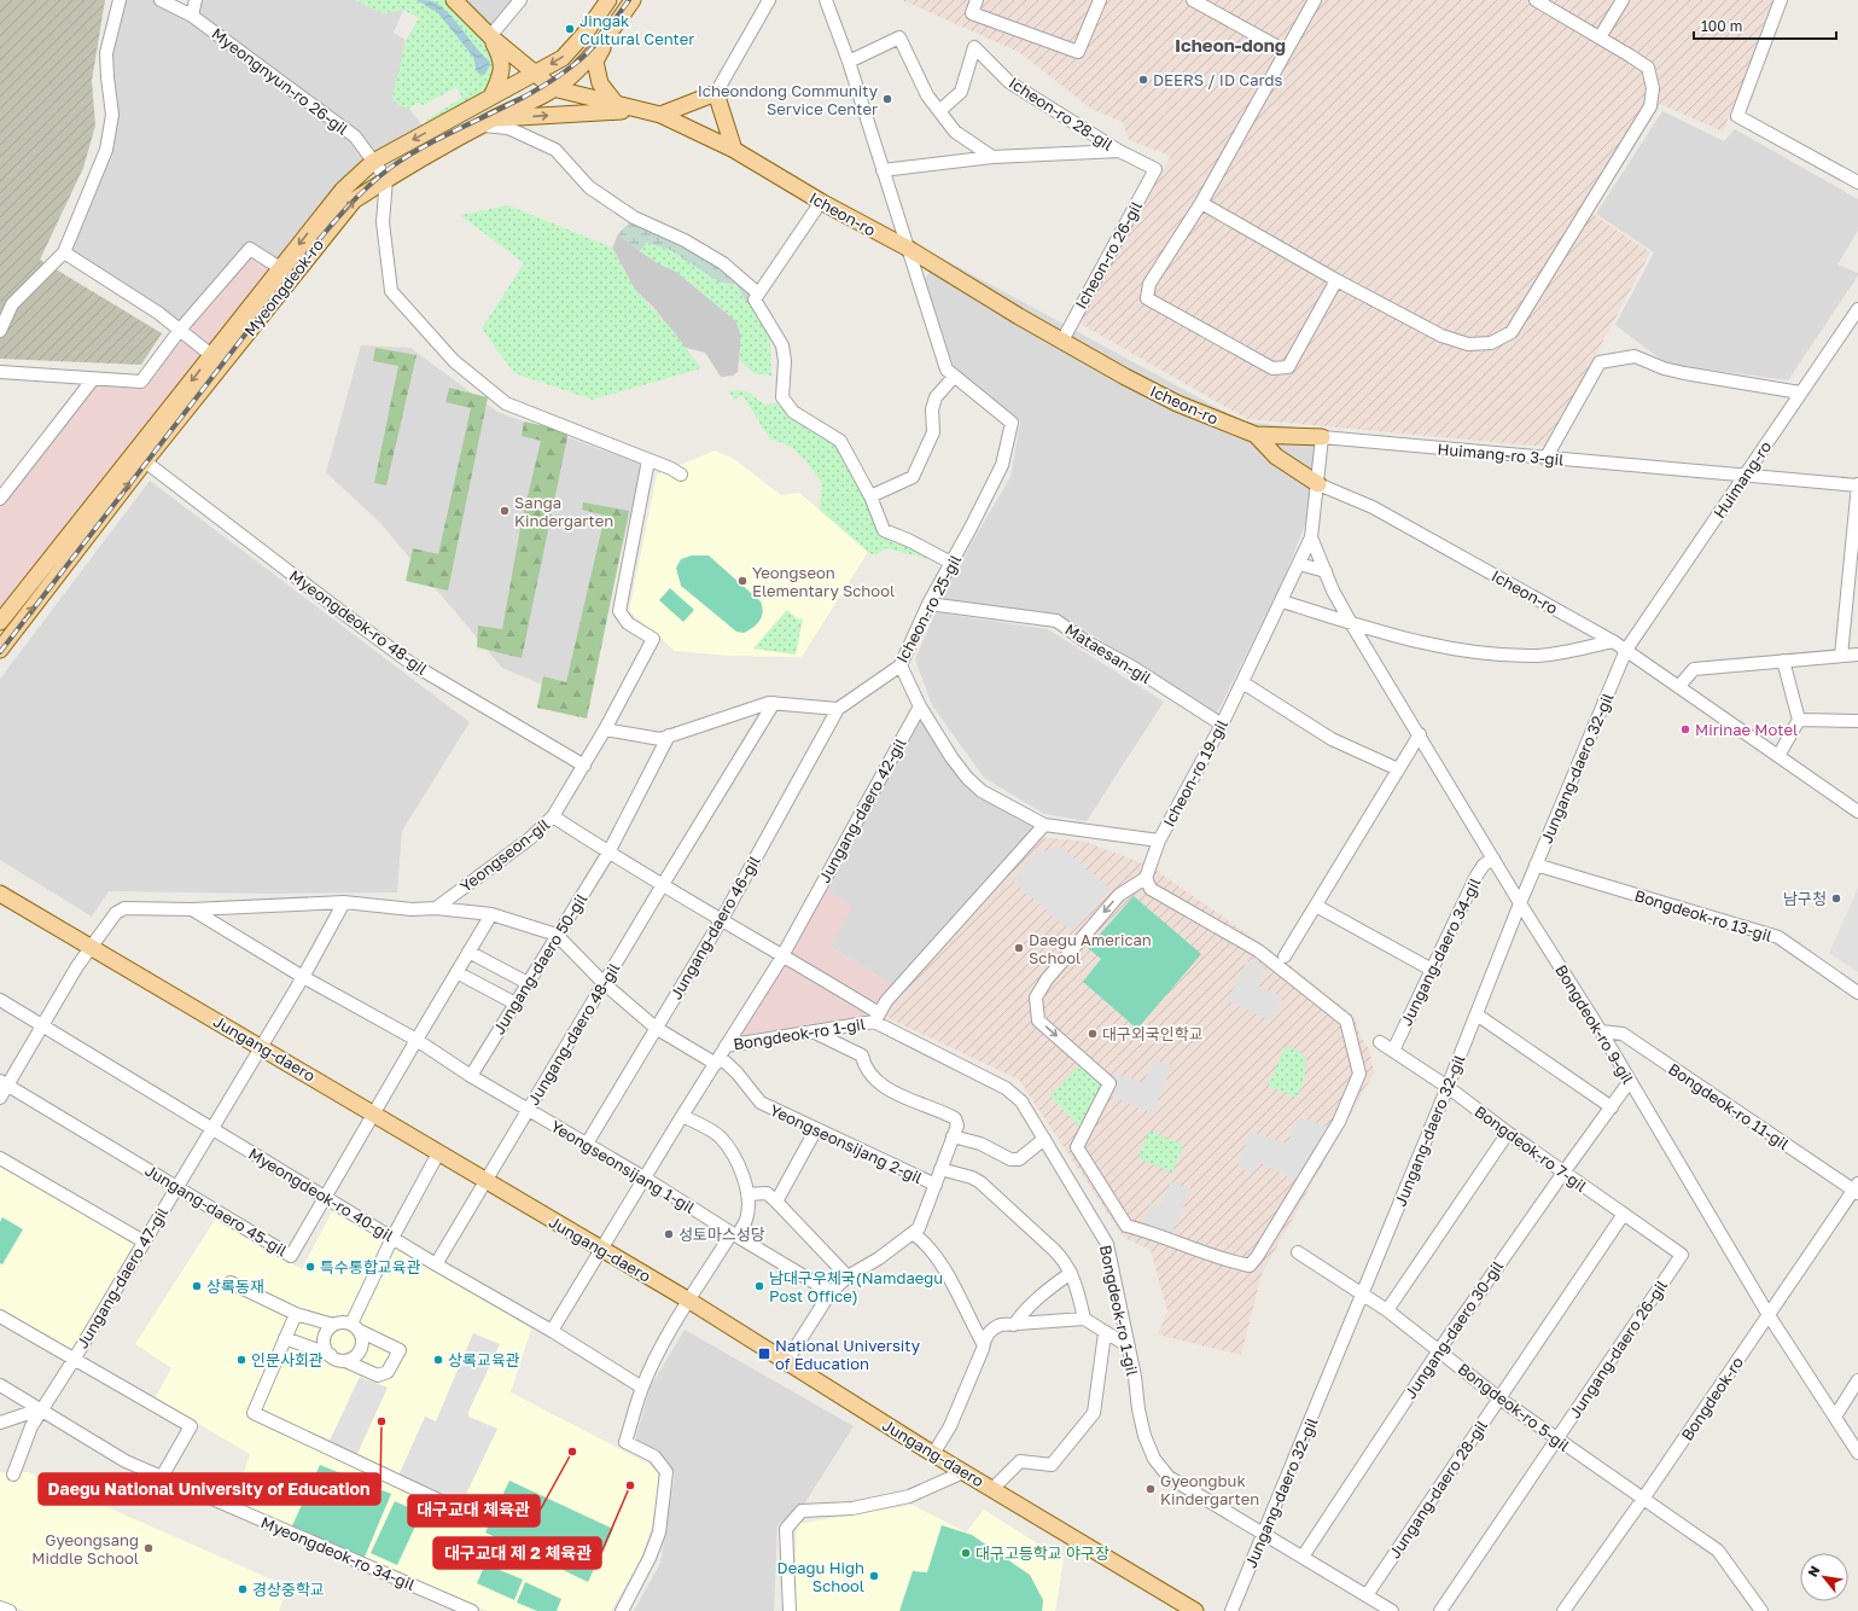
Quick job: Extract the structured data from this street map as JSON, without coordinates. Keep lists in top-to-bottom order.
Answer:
{
  "streets": {
    "main road": [
      "Icheon-ro",
      "Myeongdeok-ro",
      "Huimang-ro 3-gil",
      "Jungang-daero"
    ],
    "street": [
      "Myeongnyun-ro 26-gil",
      "Icheon-ro 28-gil",
      "Icheon-ro 26-gil",
      "Huimang-ro",
      "Icheon-ro 25-gil",
      "Myeongdeok-ro 48-gil",
      "Mataesan-gil",
      "Jungang-daero 32-gil",
      "Icheon-ro 19-gil",
      "Jungang-daero 42-gil",
      "Yeongseon-gil",
      "Bongdeok-ro 13-gil",
      "Jungang-daero 46-gil",
      "Jungang-daero 34-gil",
      "Jungang-daero 50-gil",
      "Bongdeok-ro 9-gil",
      "Jungang-daero 48-gil",
      "Bongdeok-ro 1-gil",
      "Bongdeok-ro 11-gil",
      "Yeongseonsijang 2-gil",
      "Bongdeok-ro 7-gil",
      "Yeongseonsijang 1-gil",
      "Myeongdeok-ro 40-gil",
      "Jungang-daero 45-gil",
      "Jungang-daero 47-gil",
      "Jungang-daero 30-gil",
      "Jungang-daero 26-gil",
      "Bongdeok-ro",
      "Bongdeok-ro 5-gil",
      "Jungang-daero 28-gil",
      "Myeongdeok-ro 34-gil"
    ]
  },
  "crossings": [
    ["Myeongnyun-ro 26-gil", "Myeongdeok-ro"],
    ["Icheon-ro 28-gil", "Icheon-ro 26-gil"],
    ["Icheon-ro", "Icheon-ro 26-gil"],
    ["Icheon-ro", "Myeongdeok-ro"],
    ["Icheon-ro", "Huimang-ro 3-gil"],
    ["Icheon-ro", "Huimang-ro"],
    ["Icheon-ro", "Jungang-daero 32-gil"],
    ["Myeongdeok-ro", "Myeongdeok-ro 48-gil"],
    ["Huimang-ro 3-gil", "Huimang-ro"],
    ["Huimang-ro", "Jungang-daero 32-gil"],
    ["Icheon-ro 25-gil", "Mataesan-gil"],
    ["Icheon-ro 25-gil", "Jungang-daero 46-gil"],
    ["Myeongdeok-ro 48-gil", "Yeongseon-gil"],
    ["Mataesan-gil", "Icheon-ro 19-gil"],
    ["Jungang-daero 32-gil", "Bongdeok-ro 13-gil"],
    ["Jungang-daero 32-gil", "Bongdeok-ro 9-gil"],
    ["Jungang-daero 32-gil", "Bongdeok-ro 1-gil"],
    ["Jungang-daero 32-gil", "Bongdeok-ro 7-gil"],
    ["Jungang-daero 32-gil", "Bongdeok-ro 5-gil"],
    ["Icheon-ro 19-gil", "Jungang-daero 42-gil"],
    ["Icheon-ro 19-gil", "Bongdeok-ro 9-gil"],
    ["Jungang-daero 42-gil", "Bongdeok-ro 1-gil"],
    ["Jungang-daero 42-gil", "Jungang-daero"],
    ["Jungang-daero 42-gil", "Yeongseonsijang 2-gil"],
    ["Jungang-daero 42-gil", "Yeongseonsijang 1-gil"],
    ["Jungang-daero 42-gil", "Myeongdeok-ro 40-gil"],
    ["Yeongseon-gil", "Yeongseonsijang 2-gil"],
    ["Jungang-daero 46-gil", "Yeongseonsijang 2-gil"],
    ["Jungang-daero 46-gil", "Yeongseonsijang 1-gil"],
    ["Jungang-daero 34-gil", "Bongdeok-ro 9-gil"],
    ["Jungang-daero 34-gil", "Bongdeok-ro 7-gil"],
    ["Jungang-daero 50-gil", "Yeongseonsijang 2-gil"],
    ["Jungang-daero 50-gil", "Yeongseonsijang 1-gil"],
    ["Bongdeok-ro 9-gil", "Bongdeok-ro 11-gil"],
    ["Bongdeok-ro 9-gil", "Jungang-daero 30-gil"],
    ["Bongdeok-ro 9-gil", "Bongdeok-ro"],
    ["Jungang-daero 48-gil", "Jungang-daero"],
    ["Jungang-daero 48-gil", "Yeongseonsijang 2-gil"],
    ["Jungang-daero 48-gil", "Yeongseonsijang 1-gil"],
    ["Jungang-daero 48-gil", "Myeongdeok-ro 40-gil"],
    ["Bongdeok-ro 1-gil", "Jungang-daero 30-gil"],
    ["Bongdeok-ro 1-gil", "Jungang-daero 28-gil"],
    ["Jungang-daero", "Jungang-daero 45-gil"],
    ["Jungang-daero", "Jungang-daero 47-gil"],
    ["Bongdeok-ro 11-gil", "Bongdeok-ro"],
    ["Bongdeok-ro 7-gil", "Jungang-daero 30-gil"],
    ["Bongdeok-ro 7-gil", "Jungang-daero 26-gil"],
    ["Bongdeok-ro 7-gil", "Jungang-daero 28-gil"],
    ["Yeongseonsijang 1-gil", "Jungang-daero 45-gil"],
    ["Myeongdeok-ro 40-gil", "Jungang-daero 45-gil"],
    ["Myeongdeok-ro 40-gil", "Jungang-daero 47-gil"],
    ["Jungang-daero 45-gil", "Jungang-daero 47-gil"],
    ["Jungang-daero 47-gil", "Myeongdeok-ro 34-gil"],
    ["Jungang-daero 30-gil", "Bongdeok-ro 5-gil"],
    ["Jungang-daero 26-gil", "Bongdeok-ro 5-gil"],
    ["Bongdeok-ro", "Bongdeok-ro 5-gil"],
    ["Bongdeok-ro 5-gil", "Jungang-daero 28-gil"]
  ],
  "districts": ["Icheon-dong"],
  "places": {
    "other": [
      "Jingak Cultural Center",
      "DEERS / ID Cards",
      "Icheondong Community Service Center",
      "Sanga Kindergarten",
      "Yeongseon Elementary School",
      "Mirinae Motel",
      "남구청",
      "Daegu American School",
      "대구외국인학교",
      "성토마스성당",
      "특수통합교육관",
      "상록동재",
      "남대구우체국(Namdaegu Post Office)",
      "인문사회관",
      "상록교육관",
      "Daegu National University of Education",
      "대구교대 체육관",
      "대구교대 제 2 체육관",
      "Gyeongbuk Kindergarten",
      "Gyeongsang Middle School",
      "대구고등학교 야구장",
      "Deagu High School",
      "경상중학교"
    ],
    "transit": ["National University of Education"]
  },
  "scale_bar": "100 m",
  "north": "top left"
}
